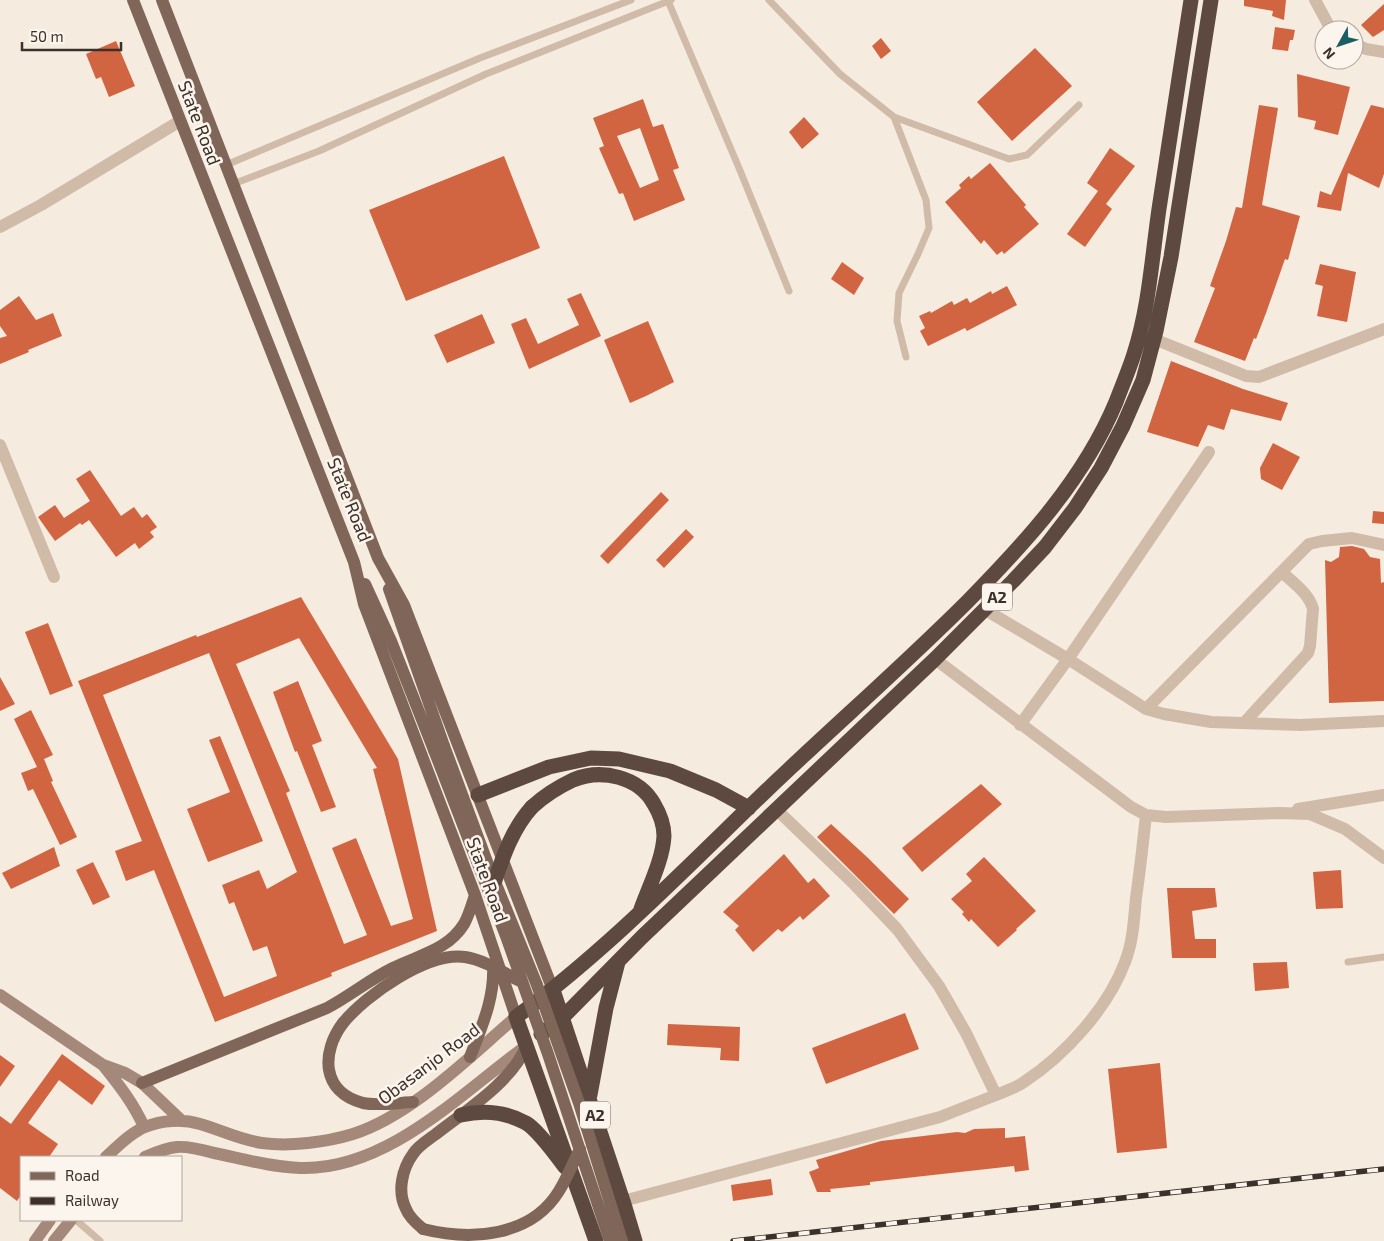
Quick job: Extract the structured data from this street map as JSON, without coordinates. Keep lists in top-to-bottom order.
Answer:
{
  "streets": {
    "highway": ["A2"],
    "main road": ["State Road", "Obasanjo Road"]
  },
  "crossings": [
    ["State Road", "A2"],
    ["State Road", "Obasanjo Road"],
    ["A2", "Obasanjo Road"]
  ],
  "legend": ["Road", "Railway"],
  "scale_bar": "50 m",
  "north": "bottom left"
}
